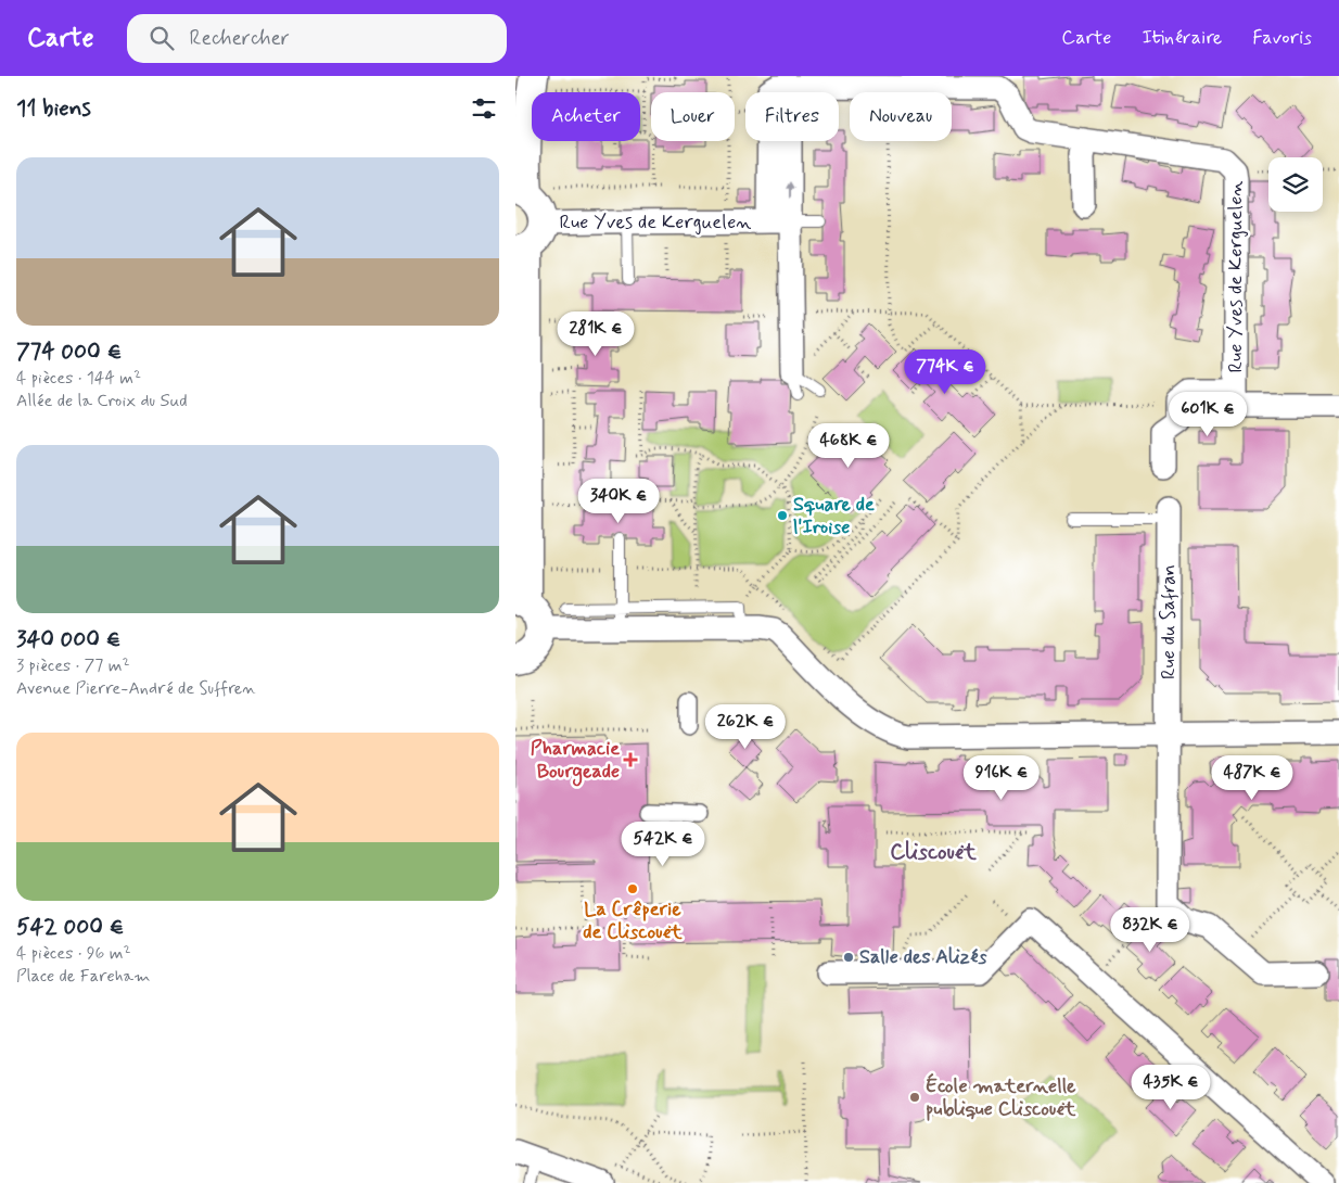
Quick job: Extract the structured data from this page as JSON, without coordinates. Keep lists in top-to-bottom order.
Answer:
{
  "streets": {
    "street": ["Rue Yves de Kerguelen", "Rue du Safran"]
  },
  "districts": ["Cliscouët"],
  "places": {
    "other": [
      "Square de l'Iroise",
      "La Crêperie de Cliscouët",
      "Salle des Alizés",
      "École maternelle publique Cliscouët"
    ],
    "health": ["Pharmacie Bourgeade"]
  },
  "page": {
    "header": "Carte",
    "search": "Rechercher",
    "nav": ["Carte", "Itinéraire", "Favoris"],
    "heading": "11 biens",
    "chip": [
      "Acheter",
      "Louer",
      "Filtres",
      "Nouveau"
    ],
    "list": [
      {
        "name": "774 000 €",
        "note": "4 pièces · 144 m² · Allée de la Croix du Sud"
      },
      {
        "name": "340 000 €",
        "note": "3 pièces · 77 m² · Avenue Pierre-André de Suffren"
      },
      {
        "name": "542 000 €",
        "note": "4 pièces · 96 m² · Place de Fareham"
      }
    ],
    "price": [
      "281K €",
      "774K €",
      "601K €",
      "468K €",
      "340K €",
      "262K €",
      "916K €",
      "487K €",
      "542K €",
      "832K €",
      "435K €"
    ]
  }
}
